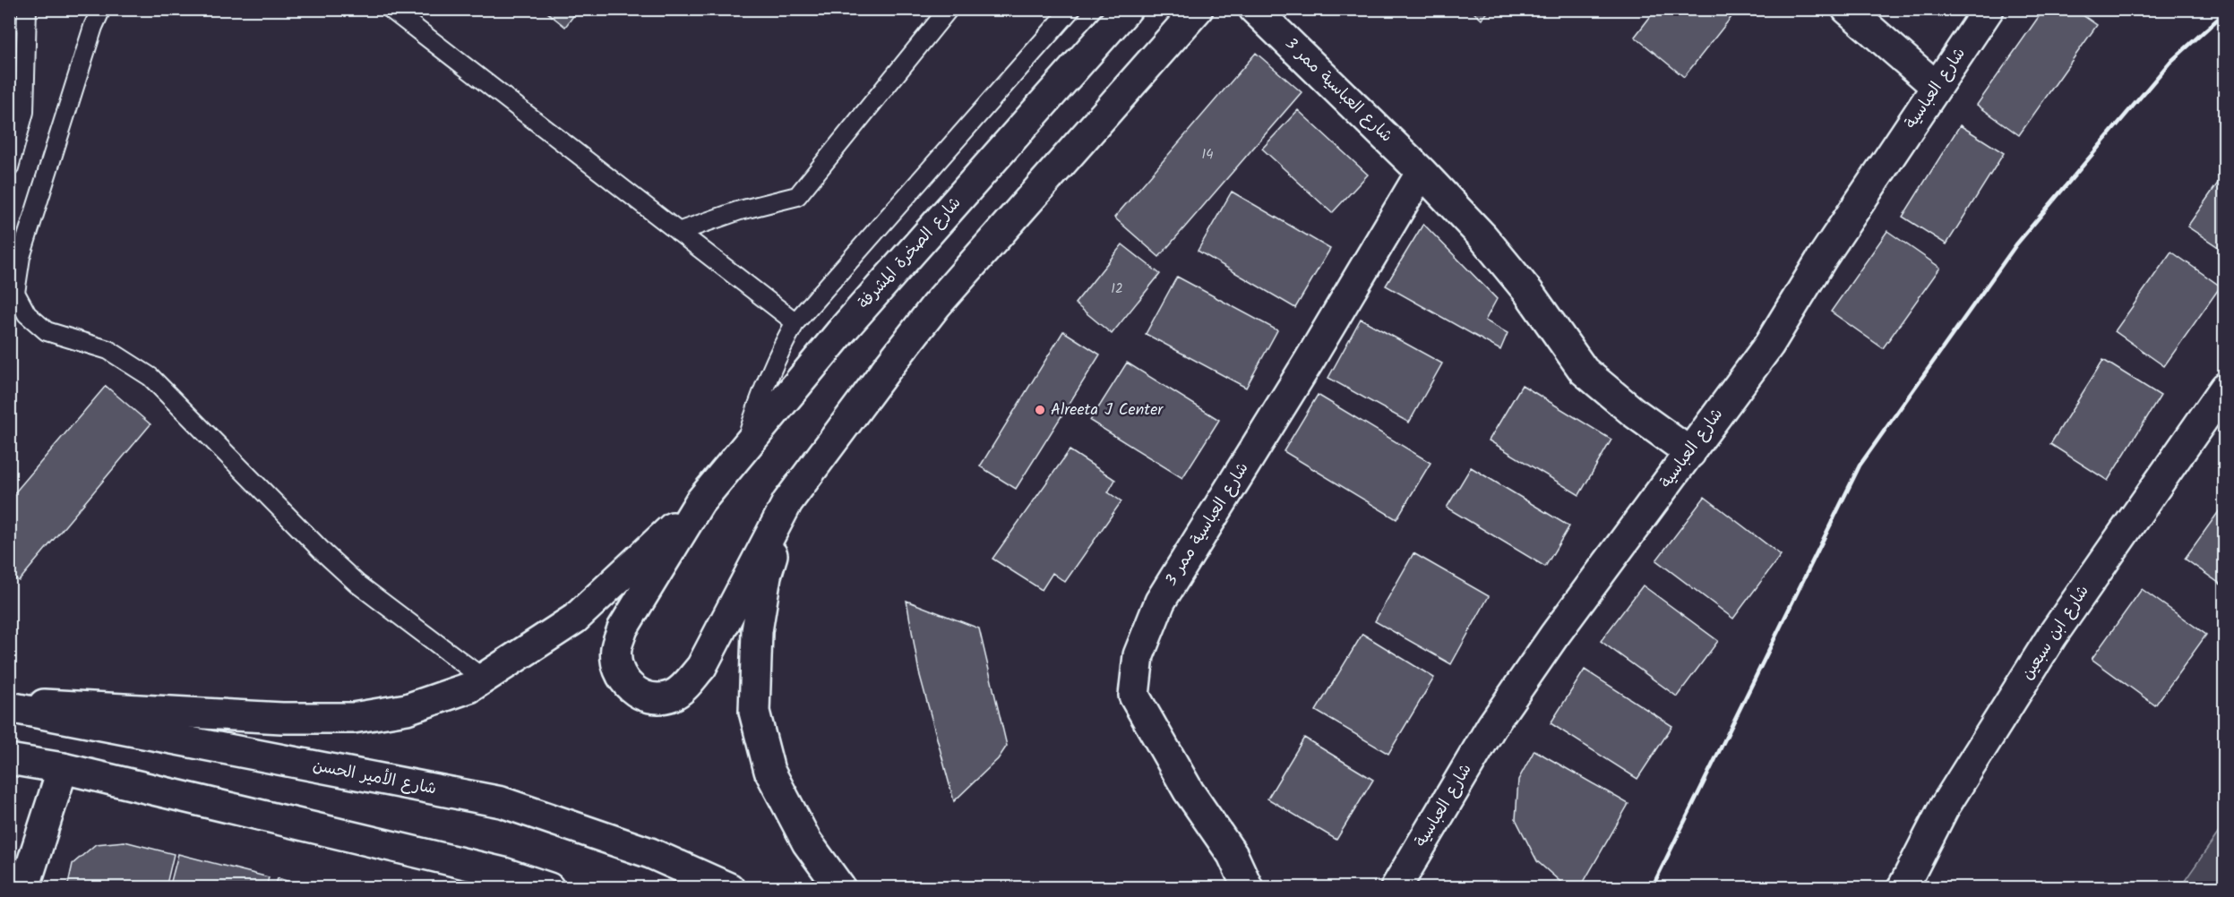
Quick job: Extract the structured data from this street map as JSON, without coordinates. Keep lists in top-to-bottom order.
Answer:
{
  "streets": {
    "main road": [
      "شارع العباسية",
      "شارع العباسية ممر 3",
      "شارع الصخرة المشرفة",
      "شارع ابن سبعين",
      "شارع الأمير الحسن"
    ]
  },
  "crossings": [
    ["شارع العباسية", "شارع العباسية ممر 3"]
  ],
  "places": ["Alreeta J Center"],
  "house_numbers": ["14", "12"]
}
